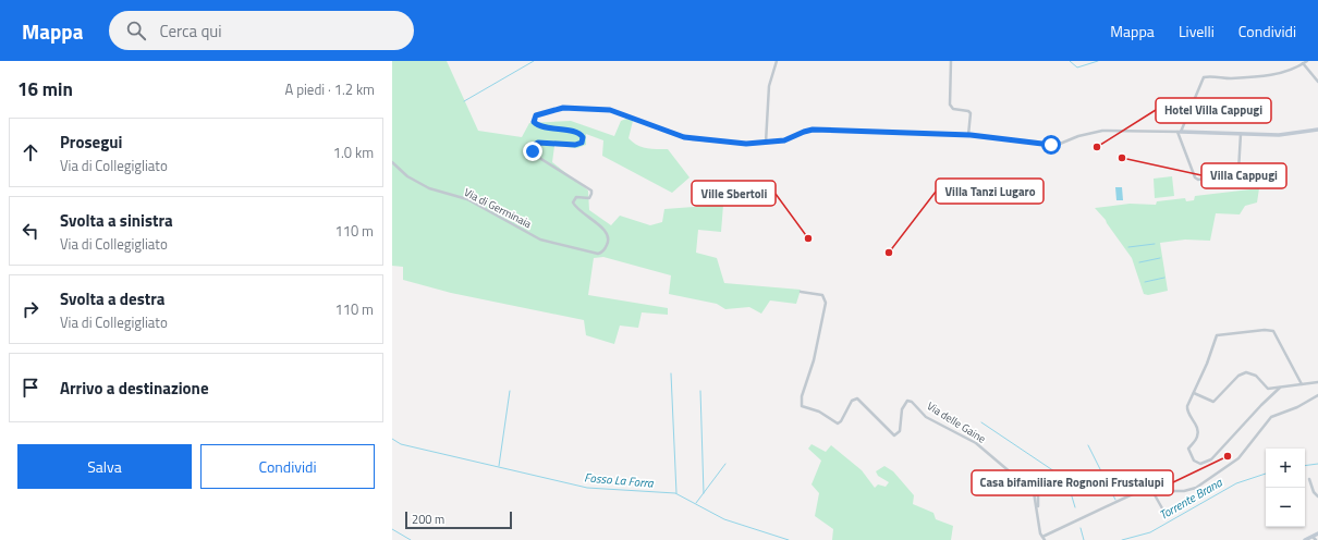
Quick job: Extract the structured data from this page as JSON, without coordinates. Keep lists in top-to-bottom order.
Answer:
{
  "streets": {
    "street": ["Via di Germinaia", "Via delle Gaine"]
  },
  "water": ["Fosso La Forra", "Torrente Brana"],
  "places": [
    "Hotel Villa Cappugi",
    "Villa Cappugi",
    "Ville Sbertoli",
    "Villa Tanzi Lugaro",
    "Casa bifamiliare Rognoni Frustalupi"
  ],
  "scale_bar": "200 m",
  "page": {
    "header": "Mappa",
    "search": "Cerca qui",
    "nav": ["Mappa", "Livelli", "Condividi"],
    "heading": ["16 min", "A piedi · 1.2 km"],
    "list": [
      ["Prosegui", "Via di Collegigliato", "1.0 km"],
      ["Svolta a sinistra", "Via di Collegigliato", "110 m"],
      ["Svolta a destra", "Via di Collegigliato", "110 m"],
      "Arrivo a destinazione"
    ],
    "buttons": ["Salva", "Condividi"],
    "map_buttons": ["+", "−"],
    "scale": "200 m"
  }
}
